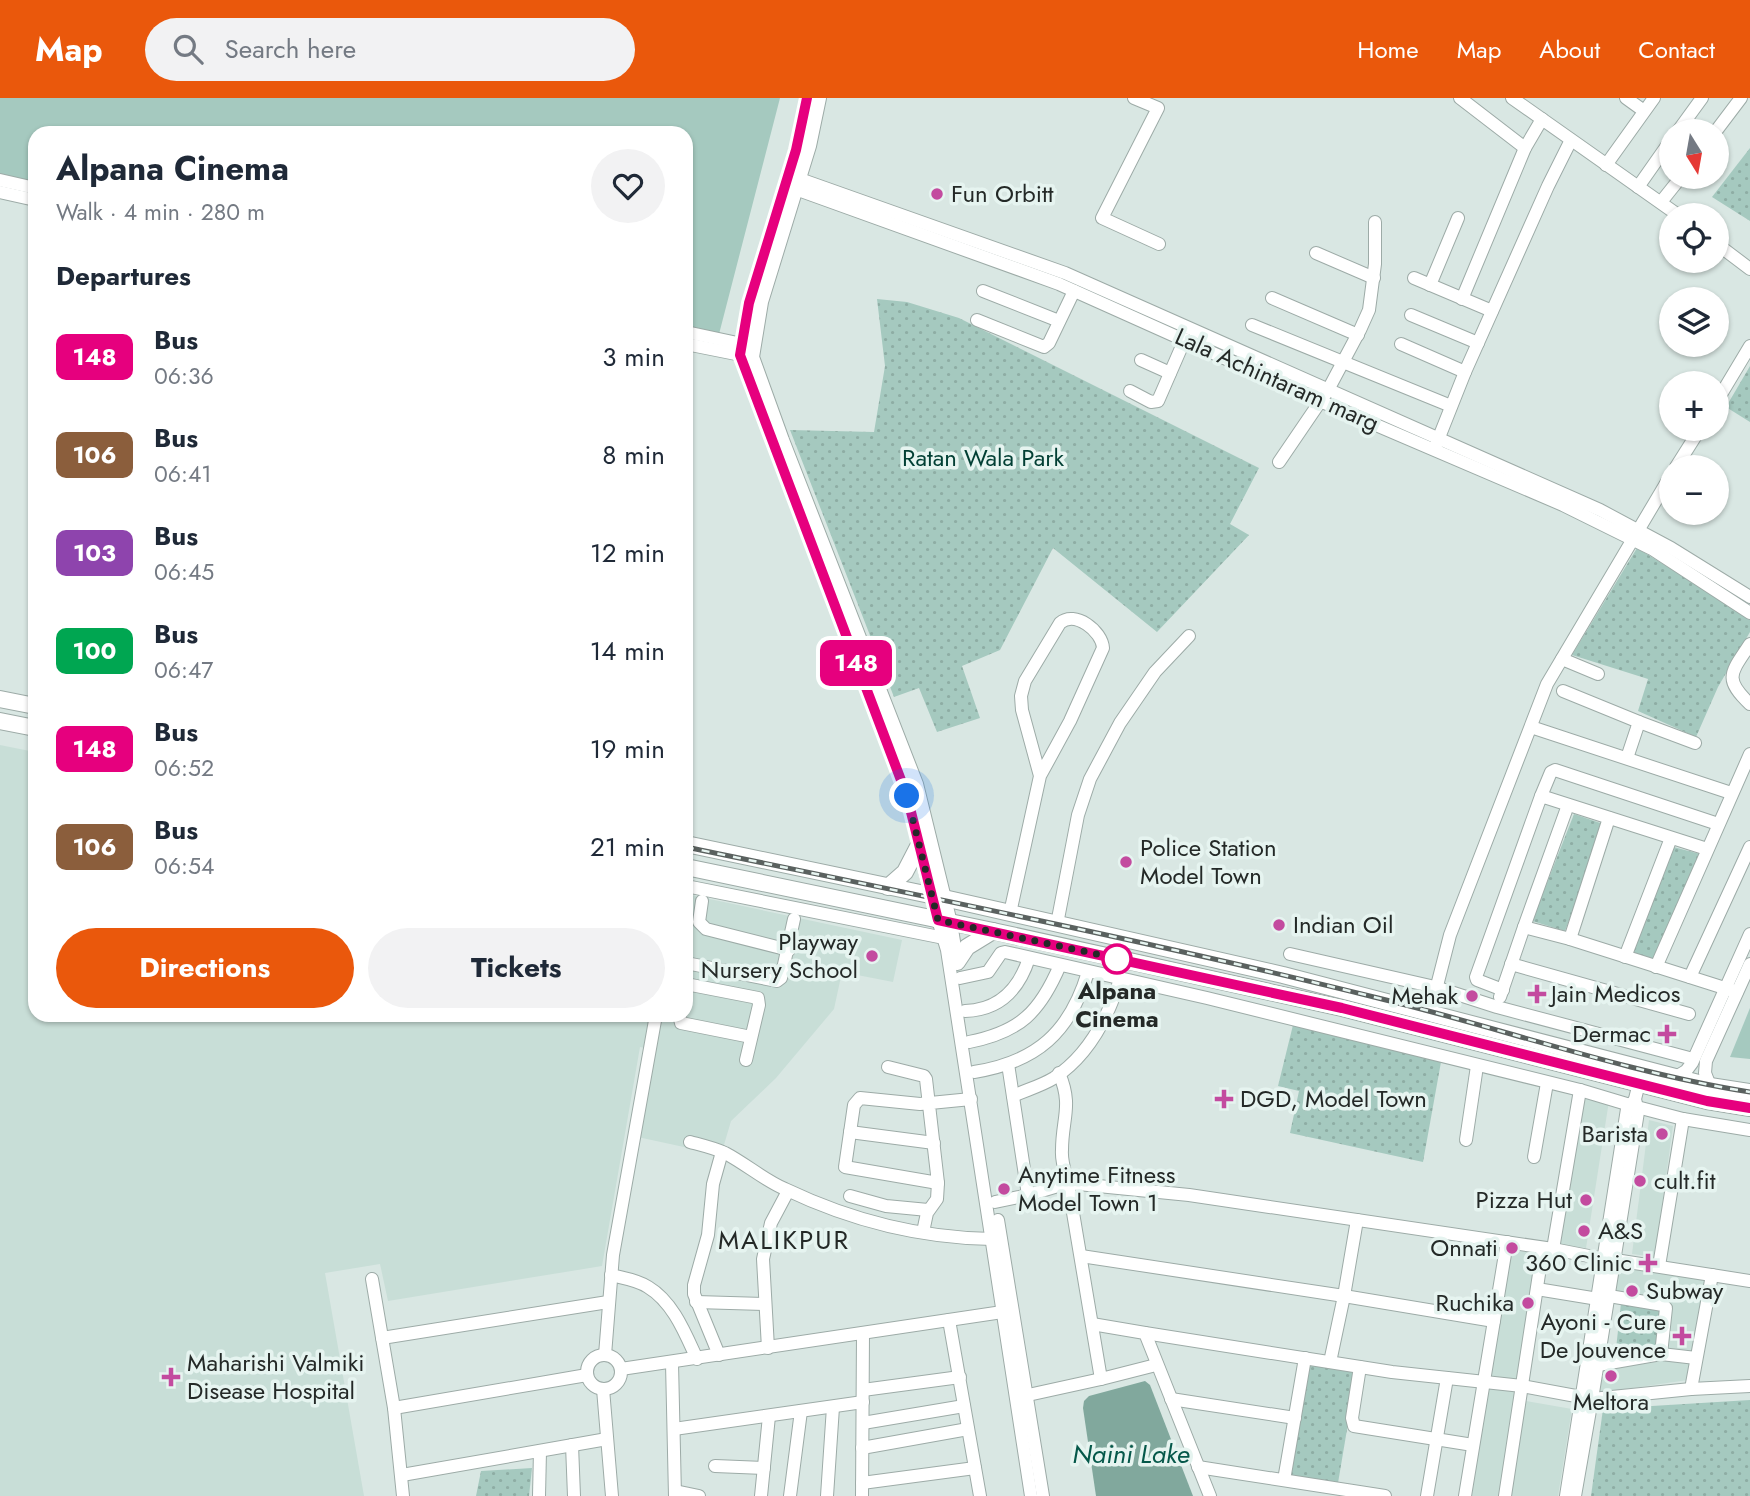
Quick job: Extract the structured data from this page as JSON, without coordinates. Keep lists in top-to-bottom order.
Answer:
{
  "streets": {
    "street": ["Lala Achintaram marg"]
  },
  "districts": ["MALIKPUR"],
  "water": ["Naini Lake"],
  "parks": ["Ratan Wala Park"],
  "places": {
    "other": [
      "Fun Orbitt",
      "Police Station Model Town",
      "Indian Oil",
      "Playway Nursery School",
      "Alpana Cinema",
      "Mehak",
      "Barista",
      "cult.fit",
      "Anytime Fitness Model Town 1",
      "Pizza Hut",
      "A&S",
      "Onnati",
      "Subway",
      "Ruchika",
      "Meltora"
    ],
    "health": [
      "Jain Medicos",
      "Dermac",
      "DGD, Model Town",
      "360 Clinic",
      "Ayoni - Cure De Jouvence",
      "Maharishi Valmiki Disease Hospital"
    ]
  },
  "lines": ["bus line 148"],
  "north": "bottom",
  "page": {
    "header": "Map",
    "search": "Search here",
    "nav": [
      "Home",
      "Map",
      "About",
      "Contact"
    ],
    "on_map": "148",
    "map_buttons": ["+", "−"],
    "heading": [
      ["Alpana Cinema", "Walk · 4 min · 280 m"],
      "Departures"
    ],
    "list": [
      {
        "mark": "148",
        "name": "Bus",
        "note": "06:36",
        "value": "3 min"
      },
      {
        "mark": "106",
        "name": "Bus",
        "note": "06:41",
        "value": "8 min"
      },
      {
        "mark": "103",
        "name": "Bus",
        "note": "06:45",
        "value": "12 min"
      },
      {
        "mark": "100",
        "name": "Bus",
        "note": "06:47",
        "value": "14 min"
      },
      {
        "mark": "148",
        "name": "Bus",
        "note": "06:52",
        "value": "19 min"
      },
      {
        "mark": "106",
        "name": "Bus",
        "note": "06:54",
        "value": "21 min"
      }
    ],
    "buttons": ["Directions", "Tickets"]
  }
}
